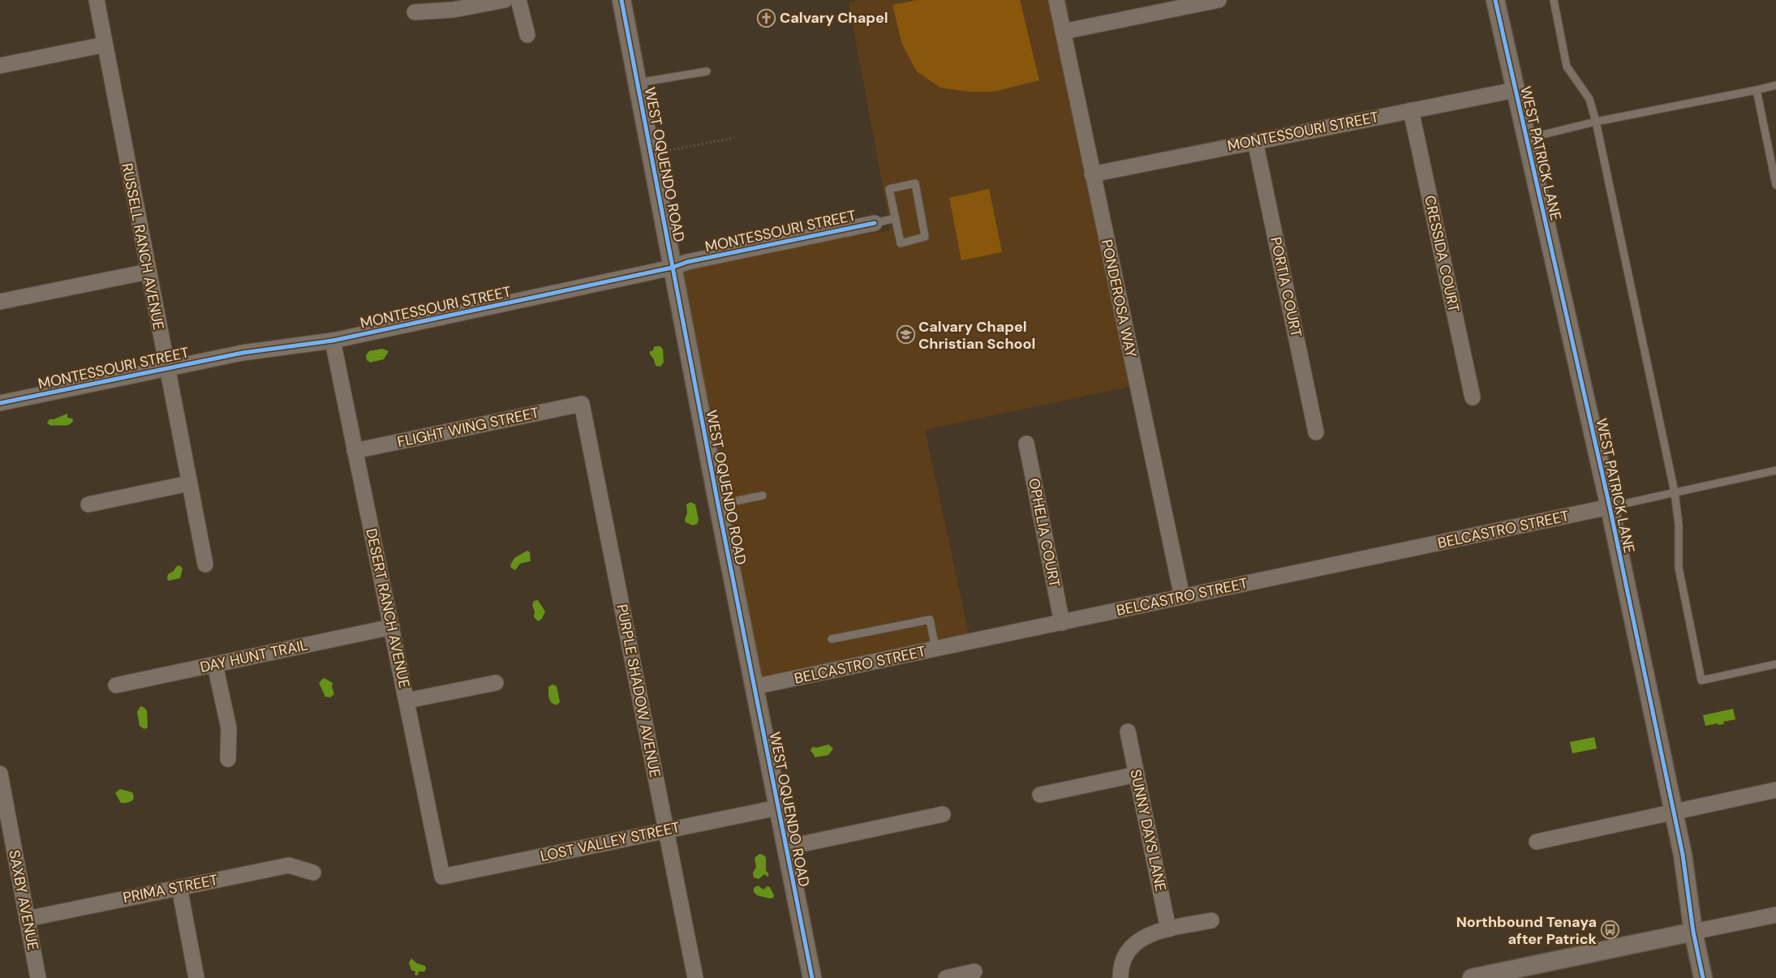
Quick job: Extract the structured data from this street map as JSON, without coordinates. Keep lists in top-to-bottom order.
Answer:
{
  "streets": {
    "street": [
      "MONTESSOURI STREET",
      "WEST PATRICK LANE",
      "WEST OQUENDO ROAD",
      "RUSSELL RANCH AVENUE",
      "CRESSIDA COURT",
      "PORTIA COURT",
      "PONDEROSA WAY",
      "FLIGHT WING STREET",
      "BELCASTRO STREET",
      "OPHELIA COURT",
      "DESERT RANCH AVENUE",
      "DAY HUNT TRAIL",
      "PURPLE SHADOW AVENUE",
      "SUNNY DAYS LANE",
      "LOST VALLEY STREET",
      "PRIMA STREET",
      "SAXBY AVENUE"
    ]
  },
  "crossings": [
    ["MONTESSOURI STREET", "WEST PATRICK LANE"],
    ["MONTESSOURI STREET", "WEST OQUENDO ROAD"],
    ["MONTESSOURI STREET", "RUSSELL RANCH AVENUE"],
    ["MONTESSOURI STREET", "CRESSIDA COURT"],
    ["MONTESSOURI STREET", "PORTIA COURT"],
    ["MONTESSOURI STREET", "PONDEROSA WAY"],
    ["MONTESSOURI STREET", "DESERT RANCH AVENUE"],
    ["WEST PATRICK LANE", "BELCASTRO STREET"],
    ["WEST OQUENDO ROAD", "BELCASTRO STREET"],
    ["WEST OQUENDO ROAD", "LOST VALLEY STREET"],
    ["PONDEROSA WAY", "BELCASTRO STREET"],
    ["FLIGHT WING STREET", "DESERT RANCH AVENUE"],
    ["FLIGHT WING STREET", "PURPLE SHADOW AVENUE"],
    ["BELCASTRO STREET", "OPHELIA COURT"],
    ["DESERT RANCH AVENUE", "DAY HUNT TRAIL"],
    ["DESERT RANCH AVENUE", "LOST VALLEY STREET"],
    ["PURPLE SHADOW AVENUE", "LOST VALLEY STREET"],
    ["PRIMA STREET", "SAXBY AVENUE"]
  ],
  "places": {
    "church": ["Calvary Chapel"],
    "school or university": ["Calvary Chapel Christian School"],
    "bus stop": ["Northbound Tenaya after Patrick"]
  }
}
